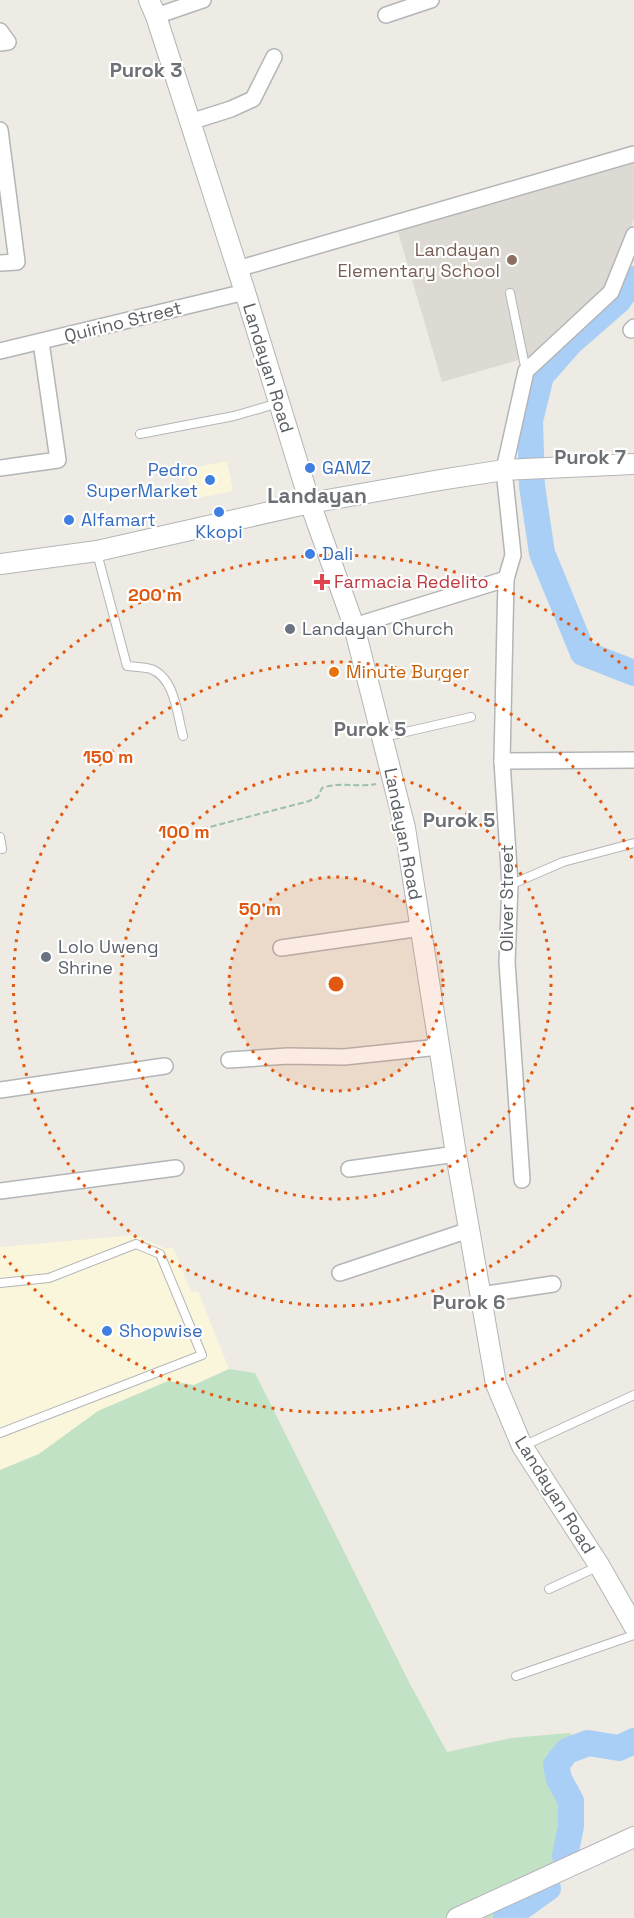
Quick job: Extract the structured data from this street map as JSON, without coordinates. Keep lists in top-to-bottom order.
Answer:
{
  "streets": {
    "street": ["Quirino Street", "Landayan Road", "Oliver Street"]
  },
  "crossings": [
    ["Quirino Street", "Landayan Road"]
  ],
  "districts": [
    "Purok 3",
    "Purok 7",
    "Landayan",
    "Purok 5",
    "Purok 5",
    "Purok 6"
  ],
  "places": {
    "other": [
      "Landayan Elementary School",
      "GAMZ",
      "Pedro SuperMarket",
      "Kkopi",
      "Alfamart",
      "Dali",
      "Landayan Church",
      "Minute Burger",
      "Lolo Uweng Shrine",
      "Shopwise"
    ],
    "health": ["Farmacia Redelito"]
  },
  "rings": [
    "200 m",
    "150 m",
    "100 m",
    "50 m"
  ]
}
